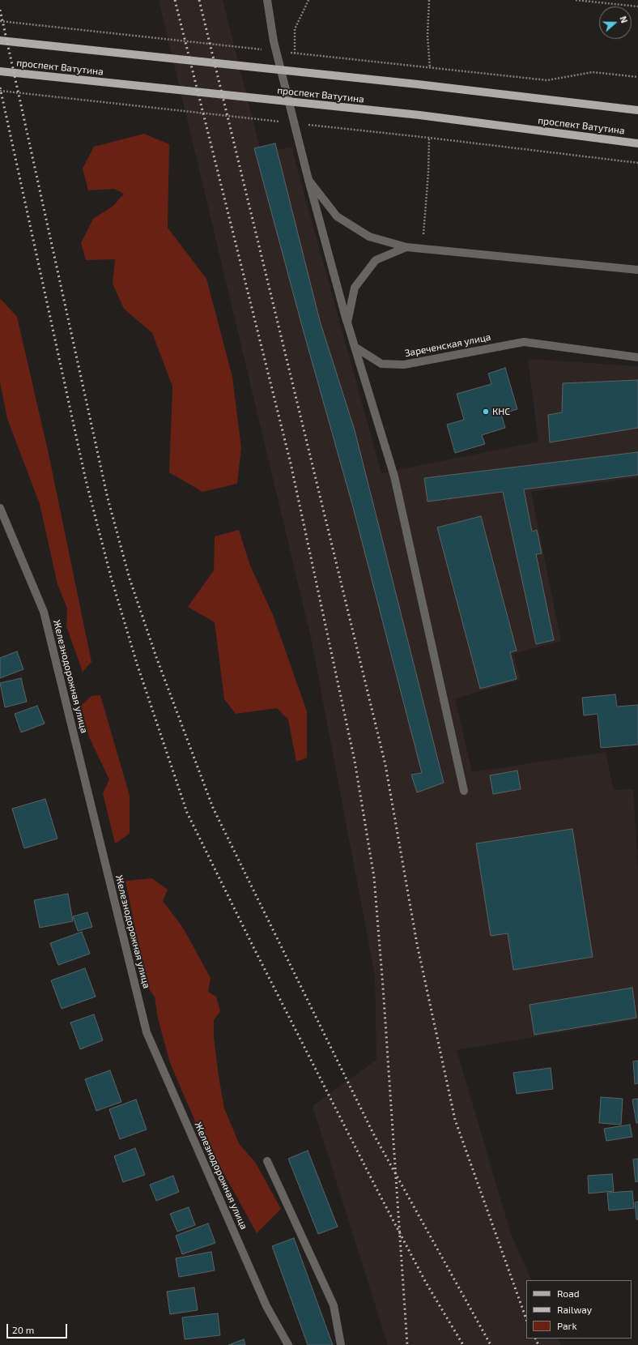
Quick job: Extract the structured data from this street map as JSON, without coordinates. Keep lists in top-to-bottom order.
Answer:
{
  "streets": {
    "main road": ["проспект Ватутина"],
    "street": ["Зареченская улица", "Железнодорожная улица"]
  },
  "places": ["КНС"],
  "legend": ["Road", "Railway", "Park"],
  "scale_bar": "20 m",
  "north": "right"
}
